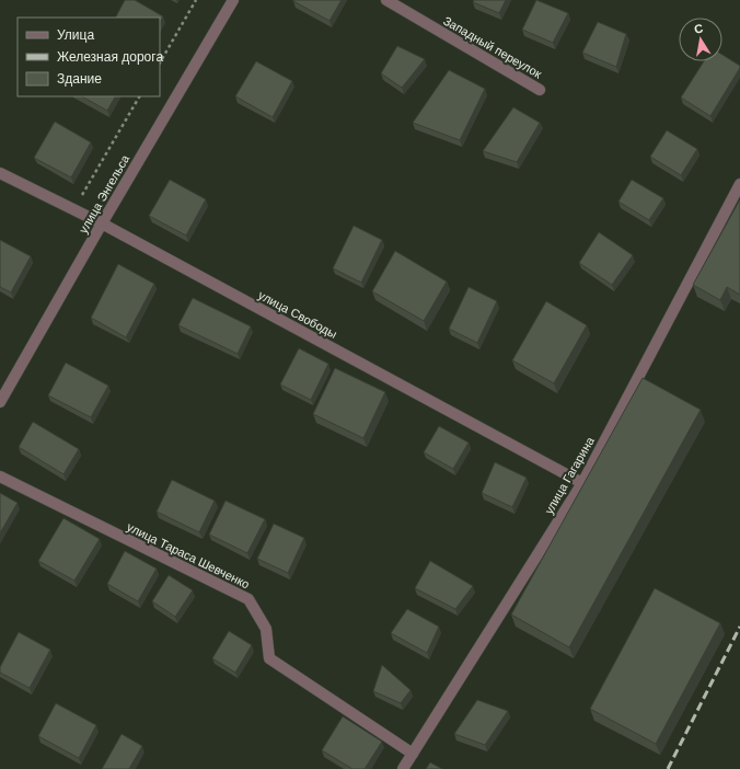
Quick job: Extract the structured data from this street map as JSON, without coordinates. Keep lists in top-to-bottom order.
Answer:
{
  "streets": {
    "street": [
      "Западный переулок",
      "улица Энгельса",
      "улица Свободы",
      "улица Гагарина",
      "улица Тараса Шевченко"
    ]
  },
  "crossings": [
    ["улица Энгельса", "улица Свободы"],
    ["улица Свободы", "улица Гагарина"],
    ["улица Гагарина", "улица Тараса Шевченко"]
  ],
  "legend": ["Улица", "Железная дорога", "Здание"],
  "north": "top"
}
